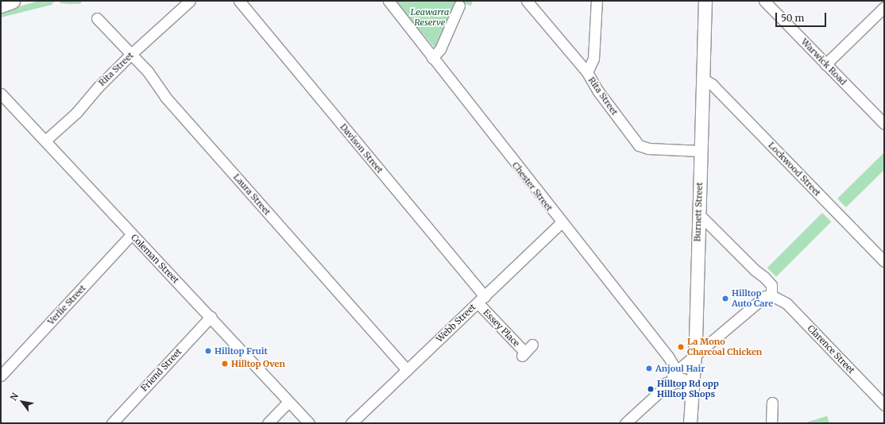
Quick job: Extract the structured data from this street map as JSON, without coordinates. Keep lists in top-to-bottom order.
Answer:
{
  "streets": {
    "main road": ["Burnett Street"],
    "street": [
      "Warwick Road",
      "Rita Street",
      "Davison Street",
      "Lockwood Street",
      "Chester Street",
      "Laura Street",
      "Coleman Street",
      "Verlie Street",
      "Webb Street",
      "Essey Place",
      "Clarence Street",
      "Friend Street"
    ]
  },
  "crossings": [
    ["Rita Street", "Laura Street"],
    ["Rita Street", "Burnett Street"],
    ["Rita Street", "Coleman Street"],
    ["Davison Street", "Webb Street"],
    ["Davison Street", "Essey Place"],
    ["Lockwood Street", "Burnett Street"],
    ["Chester Street", "Webb Street"],
    ["Laura Street", "Webb Street"],
    ["Coleman Street", "Verlie Street"],
    ["Coleman Street", "Friend Street"],
    ["Webb Street", "Essey Place"]
  ],
  "parks": ["Leawarra Reserve"],
  "places": [
    "Hilltop Auto Care",
    "La Mono Charcoal Chicken",
    "Hilltop Fruit",
    "Hilltop Oven",
    "Anjoul Hair",
    "Hilltop Rd opp Hilltop Shops"
  ],
  "scale_bar": "50 m",
  "north": "top left"
}
